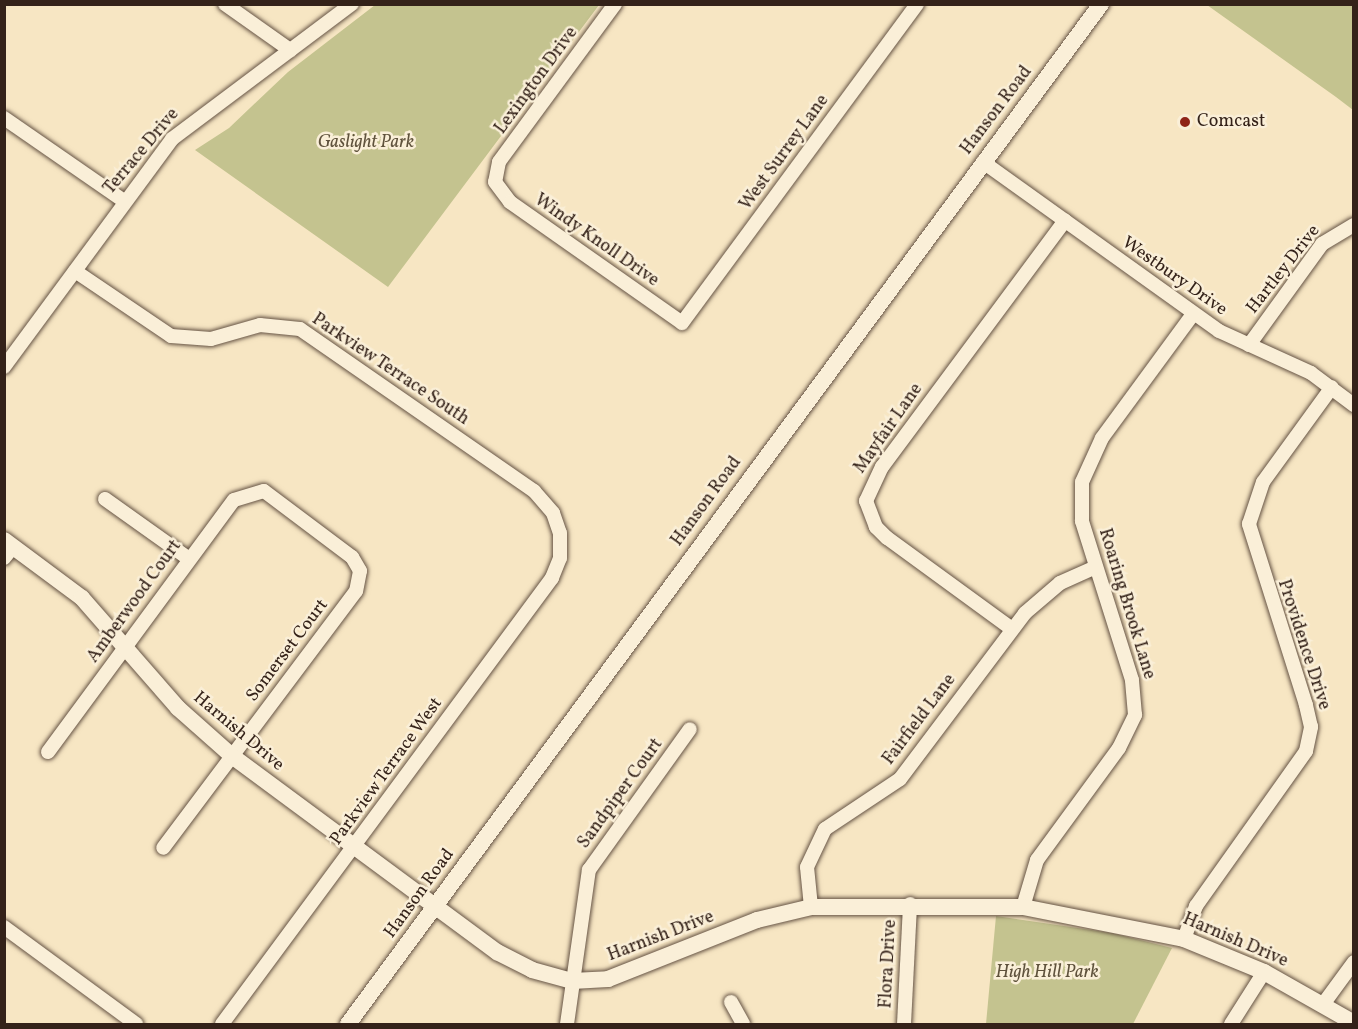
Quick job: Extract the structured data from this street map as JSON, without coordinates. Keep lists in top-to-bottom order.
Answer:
{
  "streets": {
    "street": [
      "Lexington Drive",
      "Hanson Road",
      "Terrace Drive",
      "West Surrey Lane",
      "Windy Knoll Drive",
      "Hartley Drive",
      "Westbury Drive",
      "Parkview Terrace South",
      "Mayfair Lane",
      "Amberwood Court",
      "Roaring Brook Lane",
      "Providence Drive",
      "Somerset Court",
      "Fairfield Lane",
      "Harnish Drive",
      "Parkview Terrace West",
      "Sandpiper Court",
      "Flora Drive"
    ]
  },
  "crossings": [
    ["Lexington Drive", "Windy Knoll Drive"],
    ["Hanson Road", "Westbury Drive"],
    ["Hanson Road", "Harnish Drive"],
    ["Terrace Drive", "Parkview Terrace South"],
    ["West Surrey Lane", "Windy Knoll Drive"],
    ["Hartley Drive", "Westbury Drive"],
    ["Westbury Drive", "Mayfair Lane"],
    ["Westbury Drive", "Roaring Brook Lane"],
    ["Westbury Drive", "Providence Drive"],
    ["Parkview Terrace South", "Parkview Terrace West"],
    ["Mayfair Lane", "Fairfield Lane"],
    ["Amberwood Court", "Somerset Court"],
    ["Amberwood Court", "Harnish Drive"],
    ["Roaring Brook Lane", "Fairfield Lane"],
    ["Roaring Brook Lane", "Harnish Drive"],
    ["Providence Drive", "Harnish Drive"],
    ["Somerset Court", "Harnish Drive"],
    ["Fairfield Lane", "Harnish Drive"],
    ["Harnish Drive", "Parkview Terrace West"],
    ["Harnish Drive", "Sandpiper Court"],
    ["Harnish Drive", "Flora Drive"]
  ],
  "parks": ["Gaslight Park", "High Hill Park"],
  "places": ["Comcast"]
}
